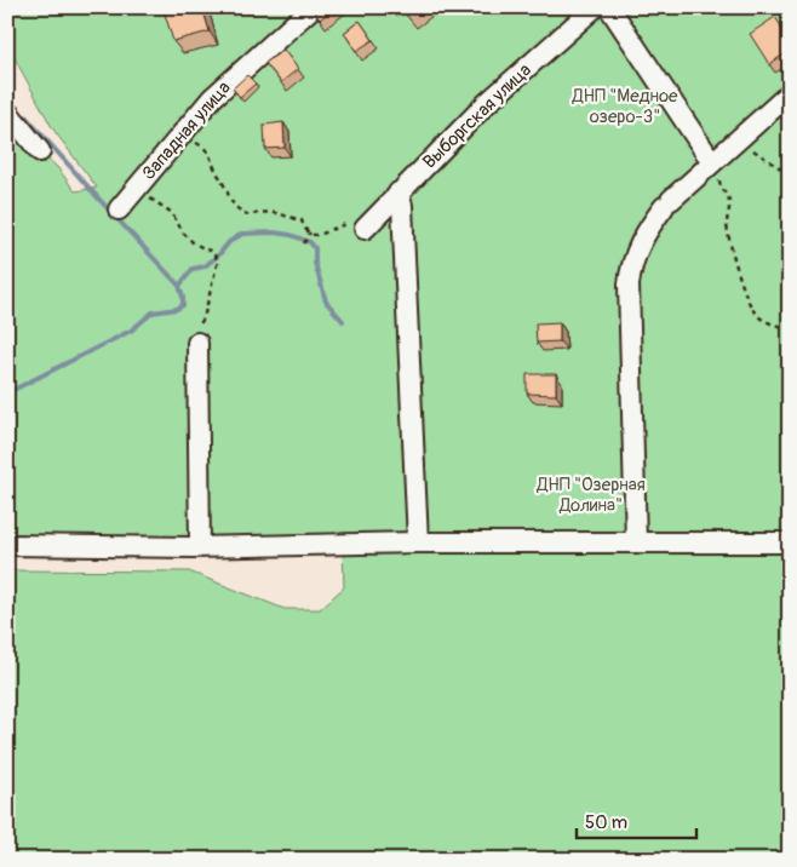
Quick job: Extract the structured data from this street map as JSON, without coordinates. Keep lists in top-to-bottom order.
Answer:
{
  "streets": {
    "street": ["Выборгская улица", "Западная улица"]
  },
  "parks": ["ДНП \"Медное озеро-3\"", "ДНП \"Озерная Долина\""],
  "scale_bar": "50 m"
}
